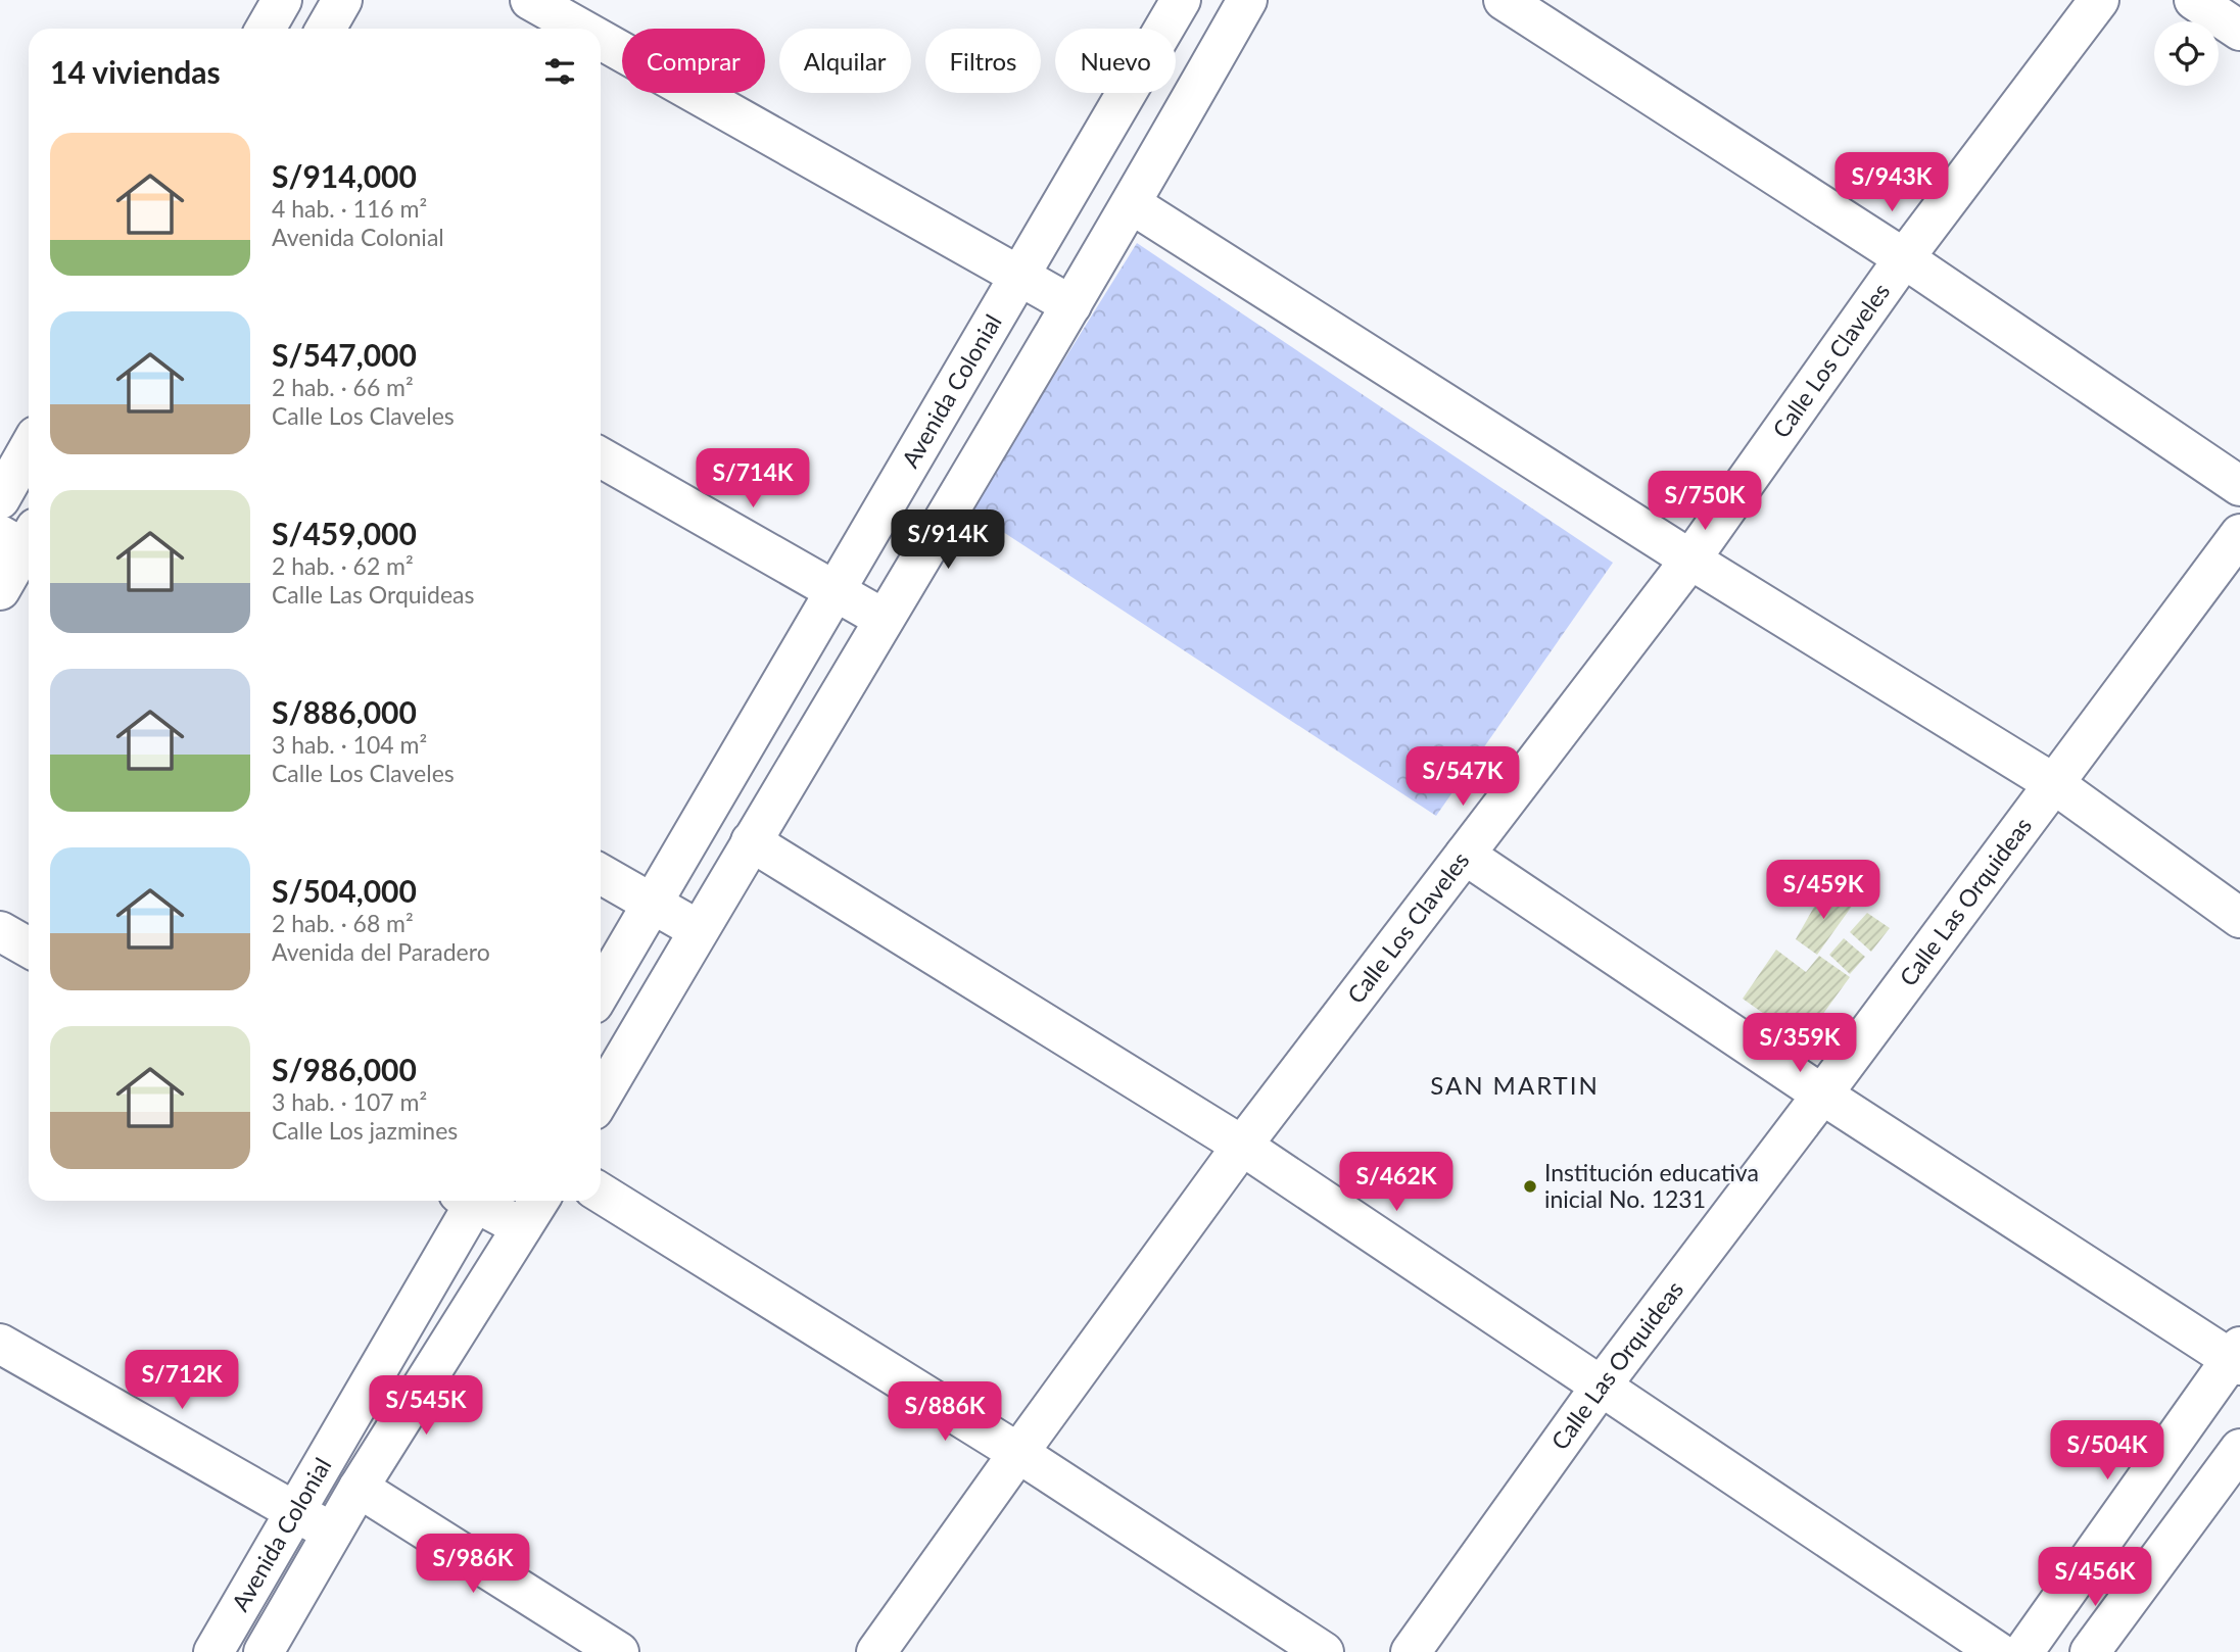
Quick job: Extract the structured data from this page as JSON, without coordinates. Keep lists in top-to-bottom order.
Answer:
{
  "streets": {
    "street": ["Calle Los Claveles", "Avenida Colonial", "Calle Las Orquideas"]
  },
  "districts": ["SAN MARTIN"],
  "places": ["Institución educativa inicial No. 1231"],
  "page": {
    "chip": [
      "Comprar",
      "Alquilar",
      "Filtros",
      "Nuevo"
    ],
    "heading": "14 viviendas",
    "list": [
      {
        "name": "S/914,000",
        "note": "4 hab. · 116 m² · Avenida Colonial"
      },
      {
        "name": "S/547,000",
        "note": "2 hab. · 66 m² · Calle Los Claveles"
      },
      {
        "name": "S/459,000",
        "note": "2 hab. · 62 m² · Calle Las Orquideas"
      },
      {
        "name": "S/886,000",
        "note": "3 hab. · 104 m² · Calle Los Claveles"
      },
      {
        "name": "S/504,000",
        "note": "2 hab. · 68 m² · Avenida del Paradero"
      },
      {
        "name": "S/986,000",
        "note": "3 hab. · 107 m² · Calle Los jazmines"
      }
    ],
    "price": [
      "S/943K",
      "S/714K",
      "S/750K",
      "S/914K",
      "S/547K",
      "S/459K",
      "S/359K",
      "S/462K",
      "S/712K",
      "S/545K",
      "S/886K",
      "S/504K",
      "S/986K",
      "S/456K"
    ]
  }
}
